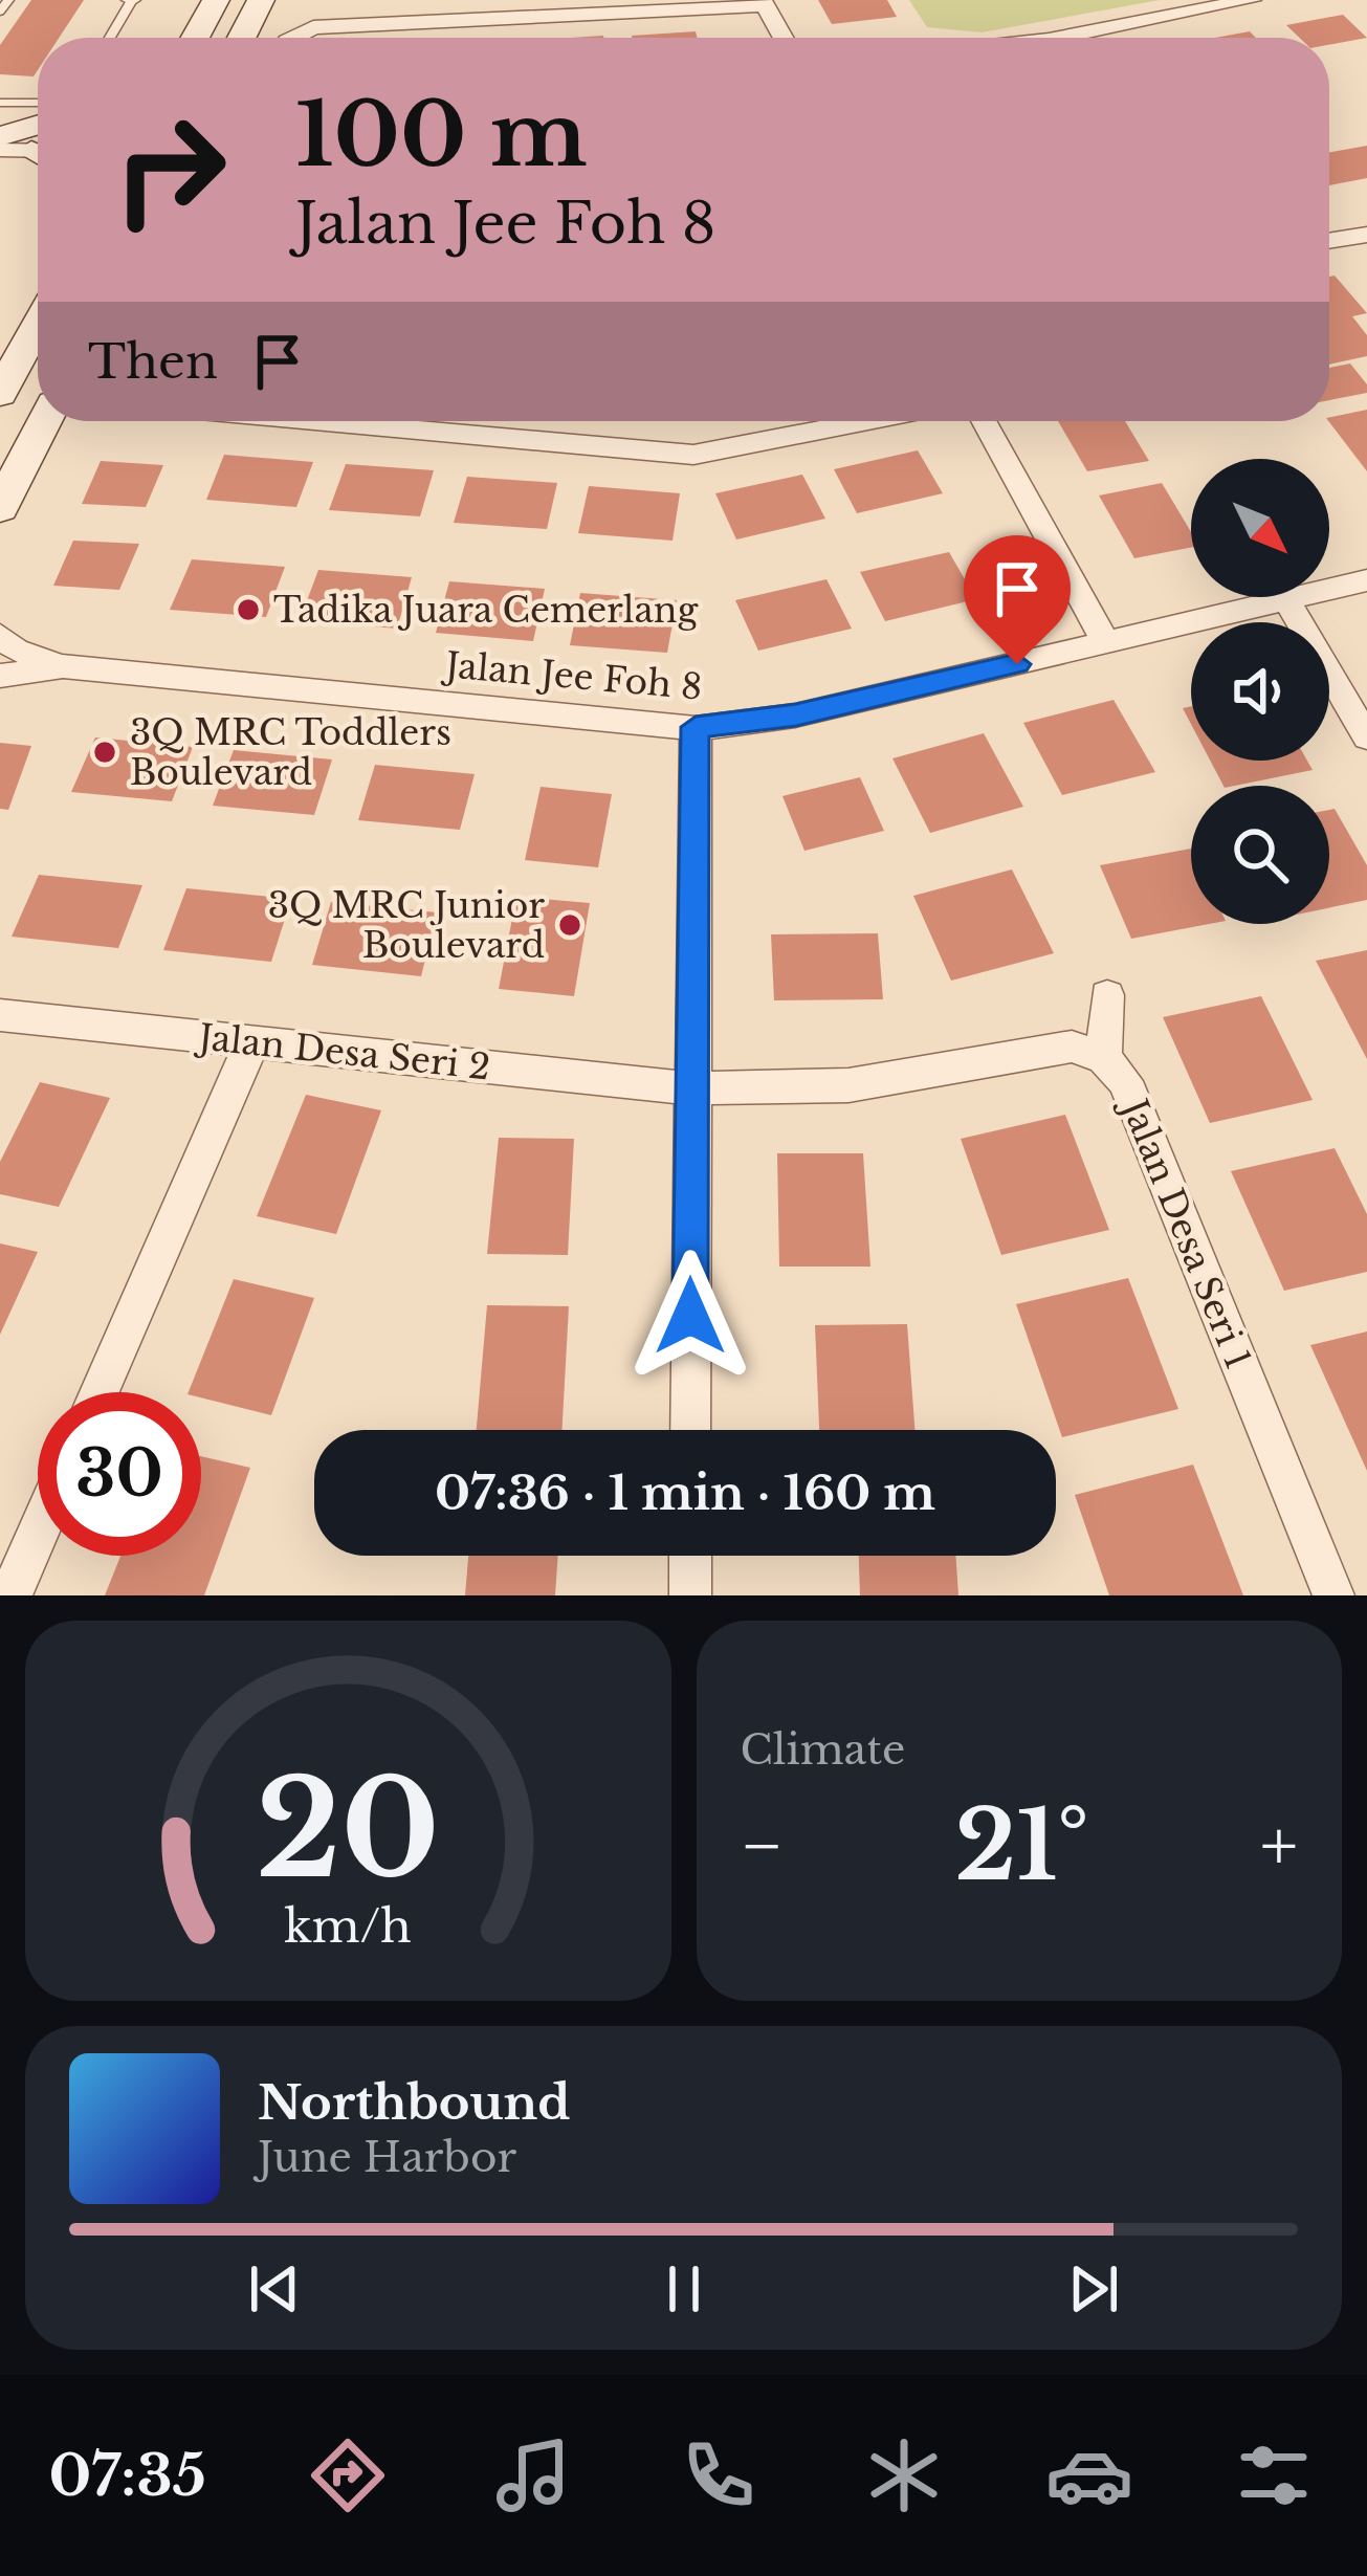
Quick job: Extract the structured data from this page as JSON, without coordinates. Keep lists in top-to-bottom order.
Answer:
{
  "streets": {
    "street": ["Jalan Jee Foh 8", "Jalan Desa Seri 2", "Jalan Desa Seri 1"]
  },
  "crossings": [
    ["Jalan Desa Seri 2", "Jalan Desa Seri 1"]
  ],
  "places": ["Tadika Juara Cemerlang", "3Q MRC Toddlers Boulevard", "3Q MRC Junior Boulevard"],
  "north": "bottom right",
  "page": {
    "turn": ["100 m", "Jalan Jee Foh 8"],
    "then": "Then",
    "limit": "30",
    "trip": "07:36 · 1 min · 160 m",
    "tile": "Climate",
    "heat": ["−", "21°", "+"],
    "song": ["Northbound", "June Harbor"],
    "tabs": "07:35",
    "gauge": ["20", "km/h"]
  }
}
